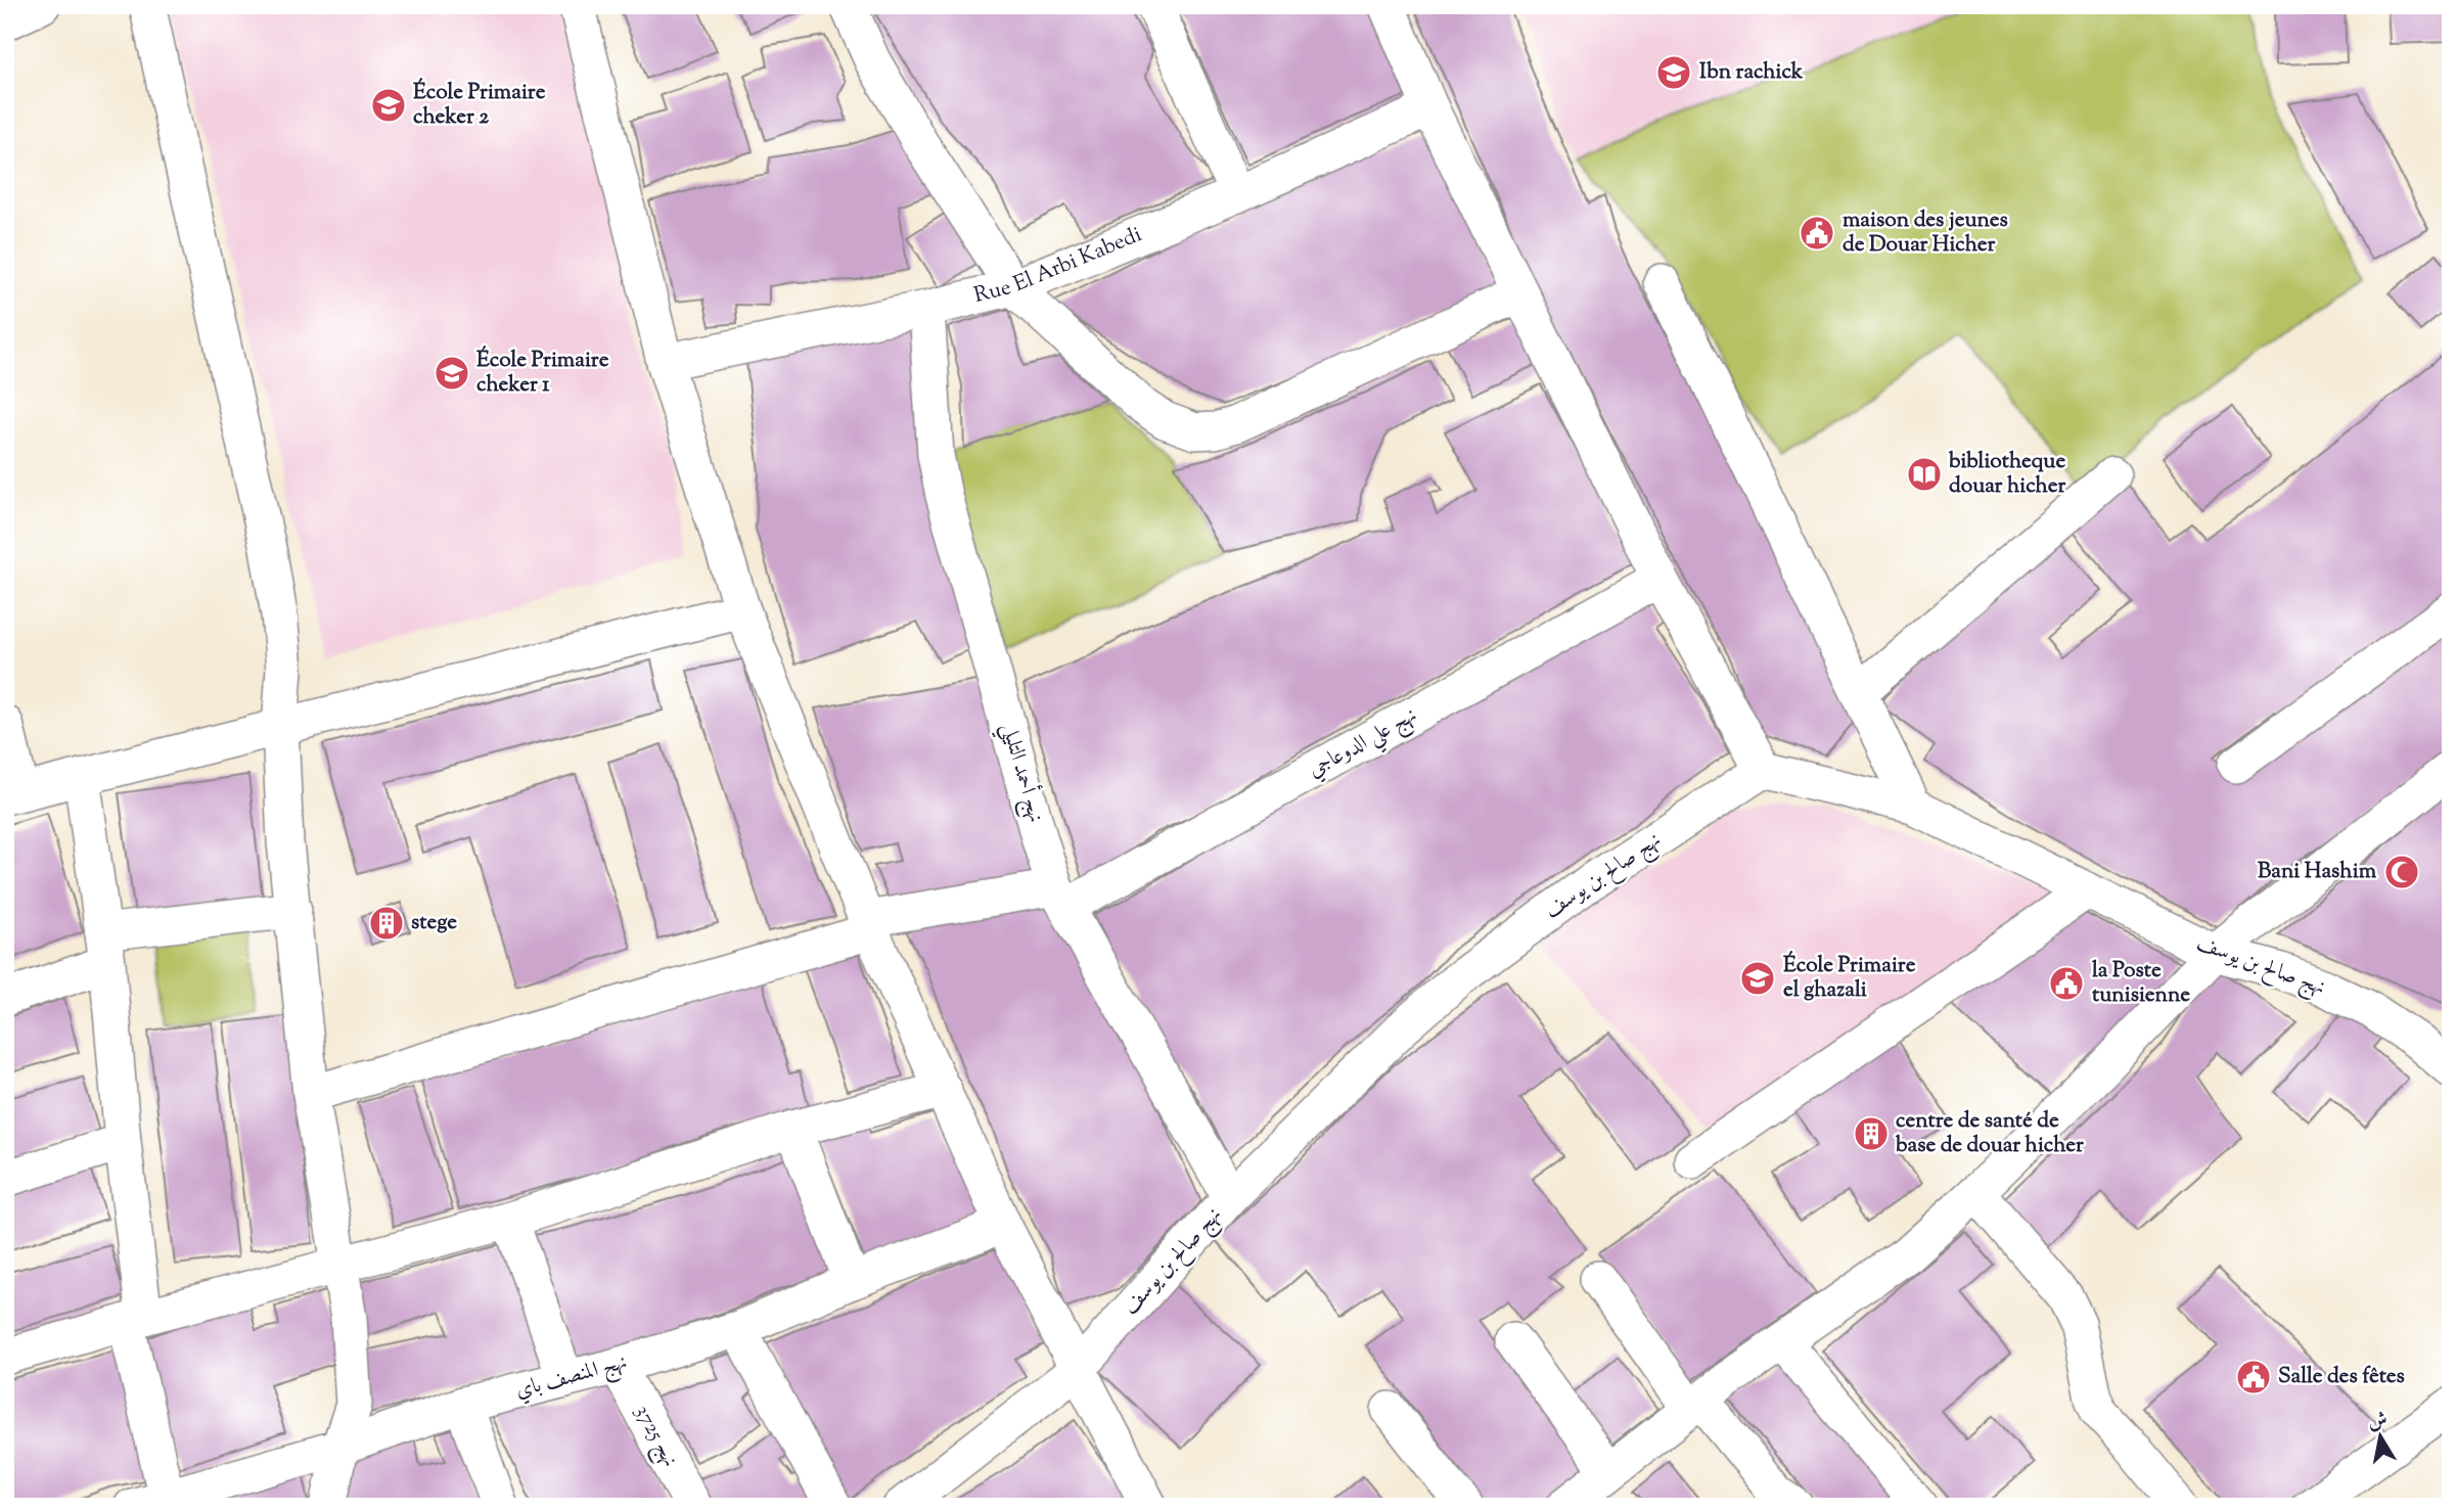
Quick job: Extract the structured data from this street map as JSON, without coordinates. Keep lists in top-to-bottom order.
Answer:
{
  "streets": {
    "street": [
      "Rue El Arbi Kabedi",
      "نهج علي الدوعاجي",
      "نهج أحمد التليلي",
      "نهج صالح بن يوسف",
      "نهج المنصف باي",
      "نهج 3725"
    ]
  },
  "crossings": [
    ["Rue El Arbi Kabedi", "نهج أحمد التليلي"],
    ["نهج علي الدوعاجي", "نهج أحمد التليلي"],
    ["نهج أحمد التليلي", "نهج صالح بن يوسف"],
    ["نهج المنصف باي", "نهج 3725"]
  ],
  "places": {
    "school or university": [
      "Ibn rachick",
      "École Primaire cheker 2",
      "École Primaire cheker 1",
      "École Primaire el ghazali"
    ],
    "public building": ["maison des jeunes de Douar Hicher", "la Poste tunisienne", "Salle des fêtes"],
    "library": ["bibliotheque douar hicher"],
    "mosque": ["Bani Hashim"],
    "building": ["stege", "centre de santé de base de douar hicher"]
  },
  "north": "top"
}
